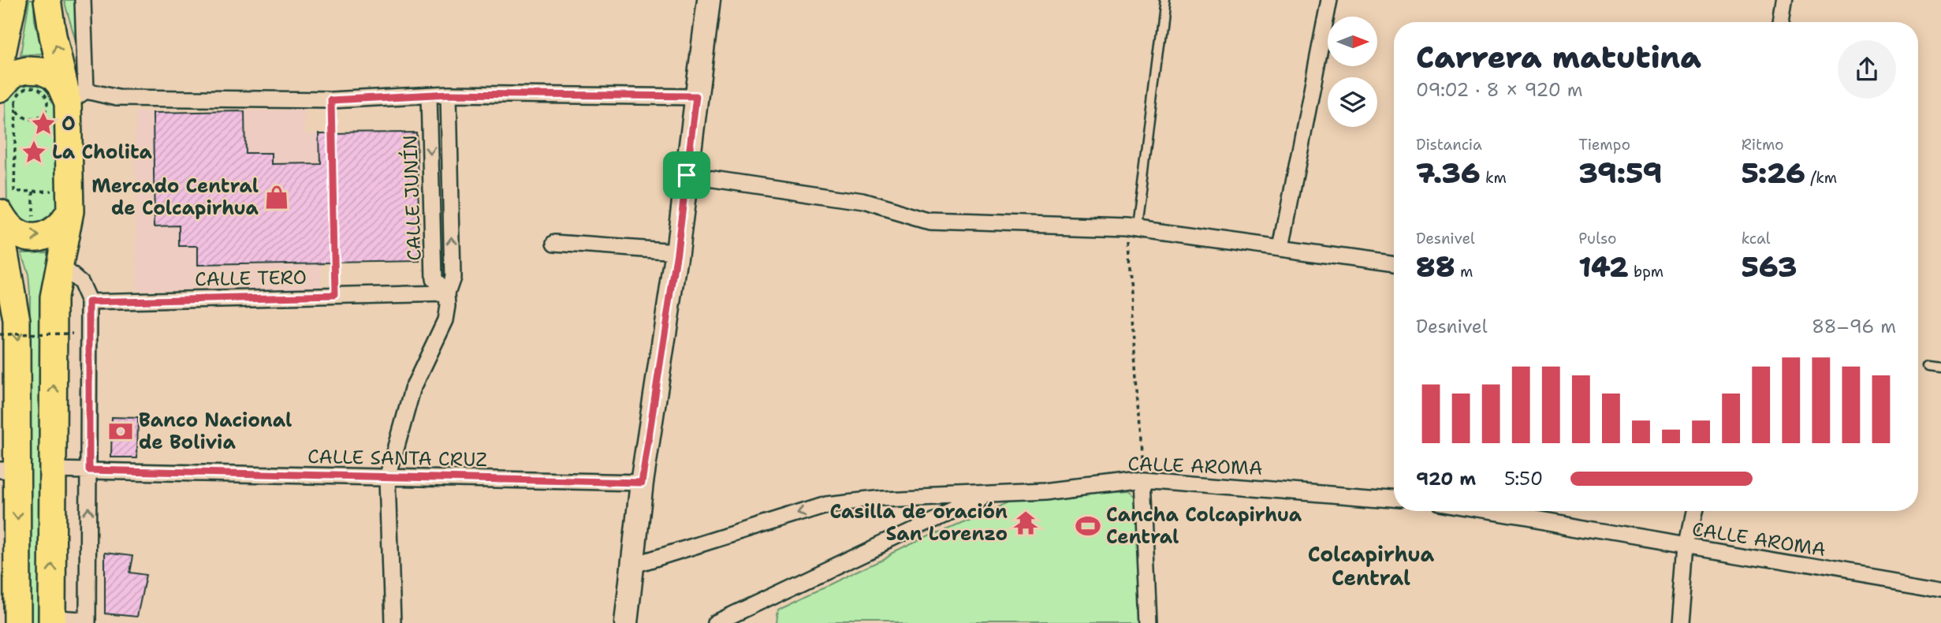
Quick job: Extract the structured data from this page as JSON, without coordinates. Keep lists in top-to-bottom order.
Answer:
{
  "streets": {
    "street": [
      "CALLE JUNÍN",
      "CALLE TERO",
      "CALLE SANTA CRUZ",
      "CALLE AROMA"
    ]
  },
  "crossings": [
    ["CALLE JUNÍN", "CALLE TERO"],
    ["CALLE JUNÍN", "CALLE SANTA CRUZ"]
  ],
  "districts": ["Colcapirhua Central"],
  "places": {
    "place": ["O", "La Cholita"],
    "shop": ["Mercado Central de Colcapirhua"],
    "bank": ["Banco Nacional de Bolivia"],
    "temple": ["Casilla de oración San Lorenzo"],
    "sports": ["Cancha Colcapirhua Central"]
  },
  "north": "right",
  "page": {
    "heading": ["Carrera matutina", "09:02 · 8 × 920 m"],
    "stats": [
      ["Distancia", "7.36 km"],
      ["Tiempo", "39:59"],
      ["Ritmo", "5:26 /km"],
      ["Desnivel", "88 m"],
      ["Pulso", "142 bpm"],
      ["kcal", "563"]
    ],
    "chart": ["Desnivel", "88–96 m"],
    "list": [
      {
        "name": "920 m",
        "note": "5:50"
      }
    ]
  }
}
